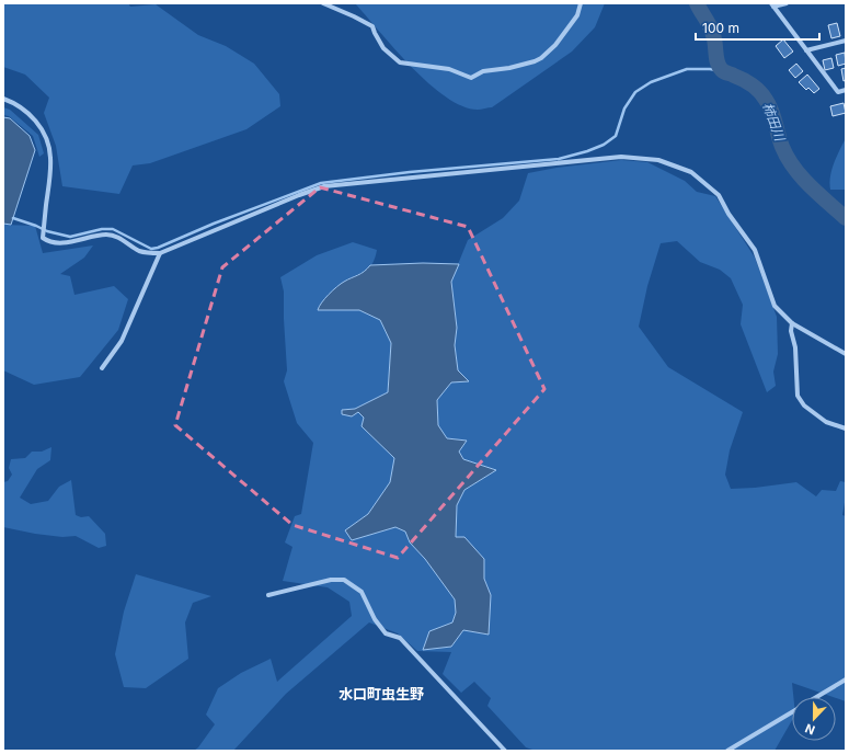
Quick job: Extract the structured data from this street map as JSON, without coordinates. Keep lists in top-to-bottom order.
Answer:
{
  "districts": ["水口町虫生野"],
  "water": ["柿田川"],
  "scale_bar": "100 m",
  "north": "bottom"
}
